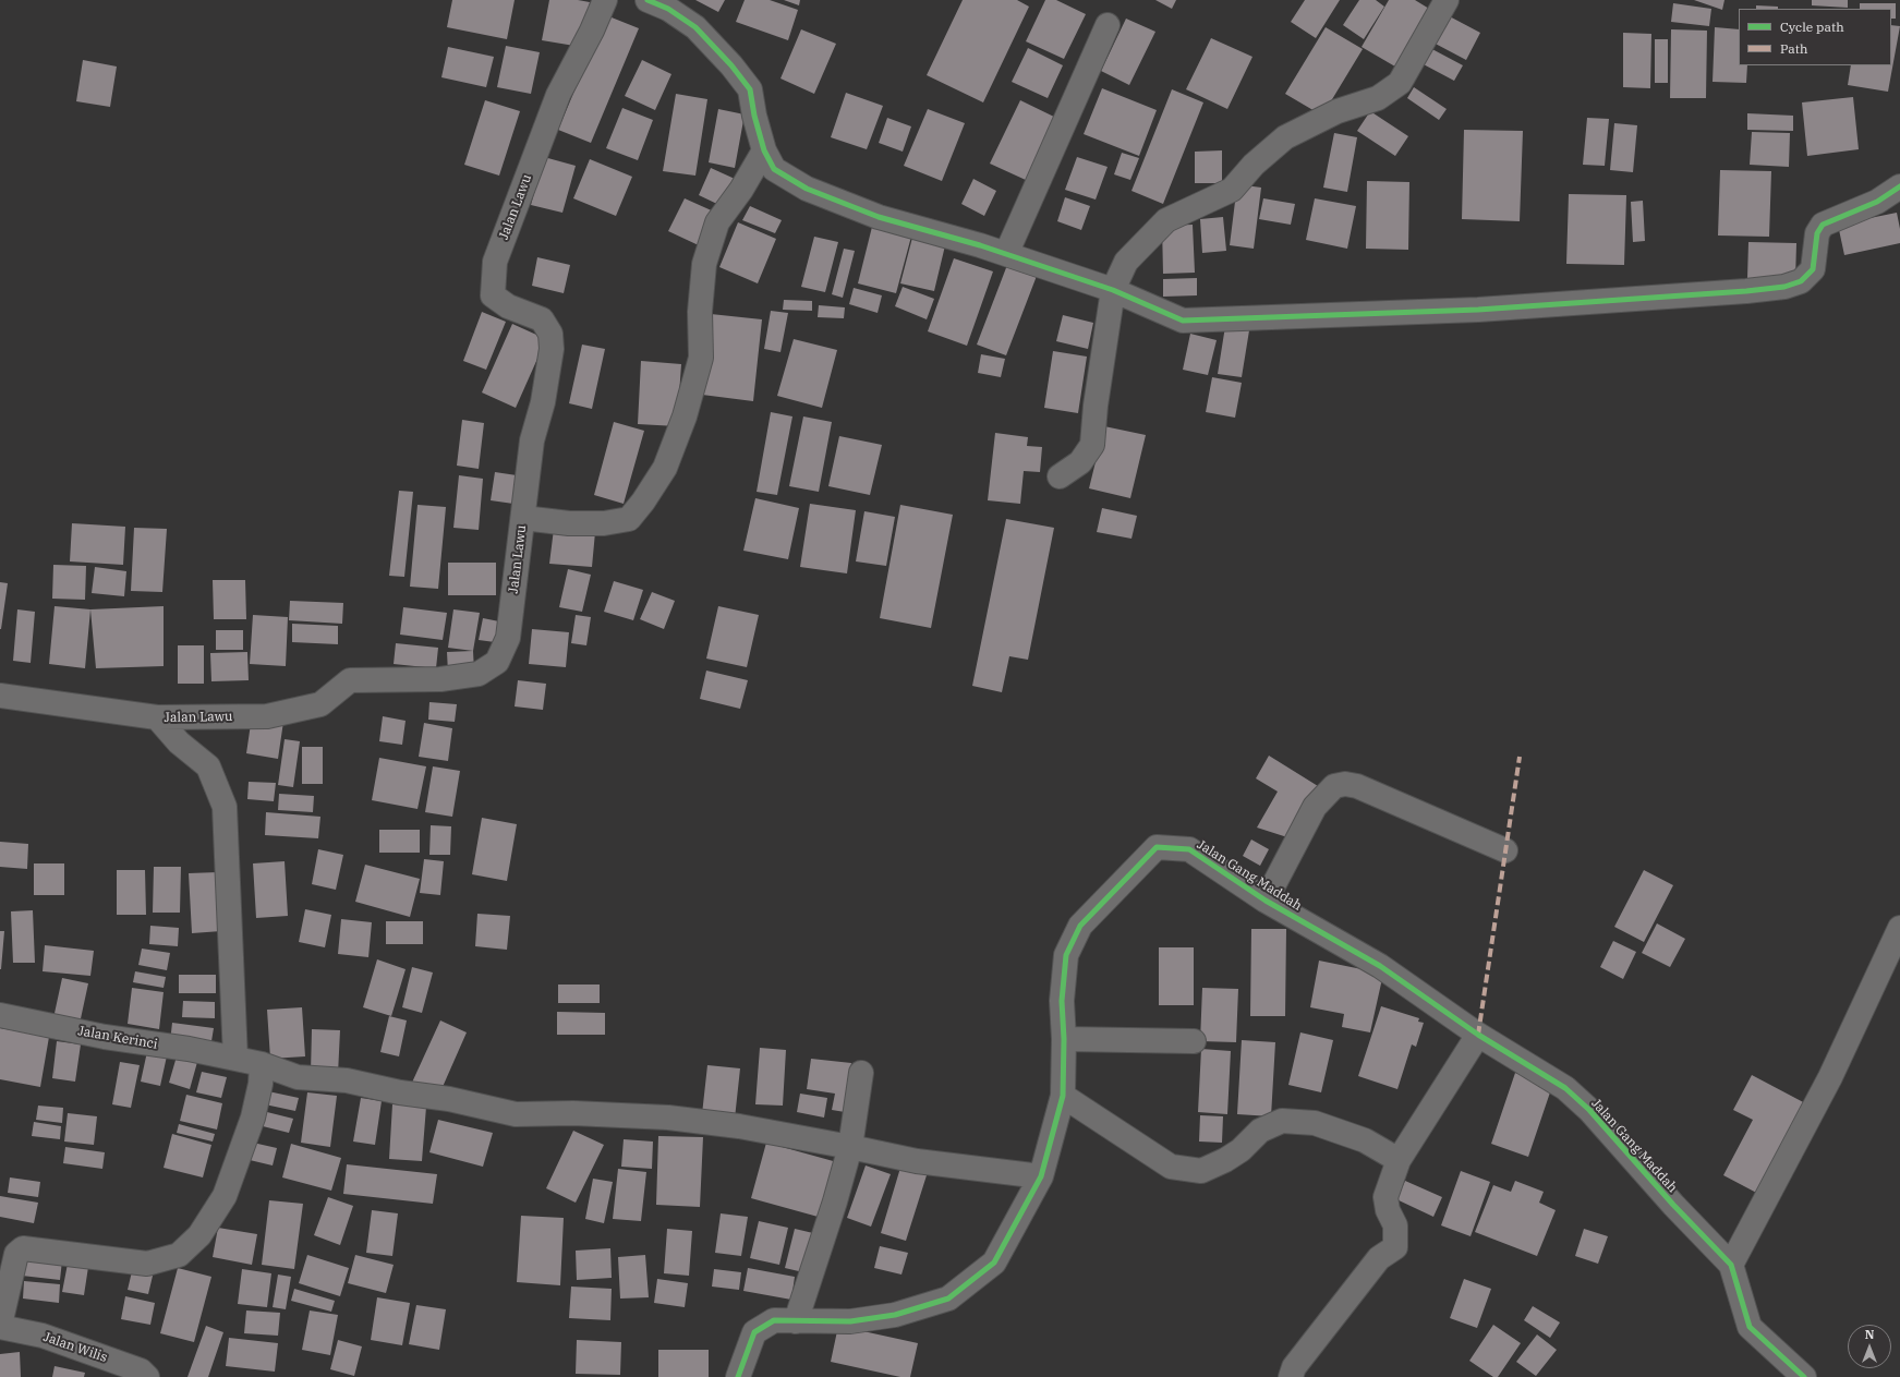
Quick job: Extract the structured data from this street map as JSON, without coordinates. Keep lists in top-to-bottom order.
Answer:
{
  "streets": {
    "street": [
      "Jalan Lawu",
      "Jalan Gang Maddah",
      "Jalan Kerinci",
      "Jalan Wilis"
    ]
  },
  "crossings": [
    ["Jalan Gang Maddah", "Jalan Kerinci"]
  ],
  "legend": ["Cycle path", "Path"],
  "north": "top"
}
